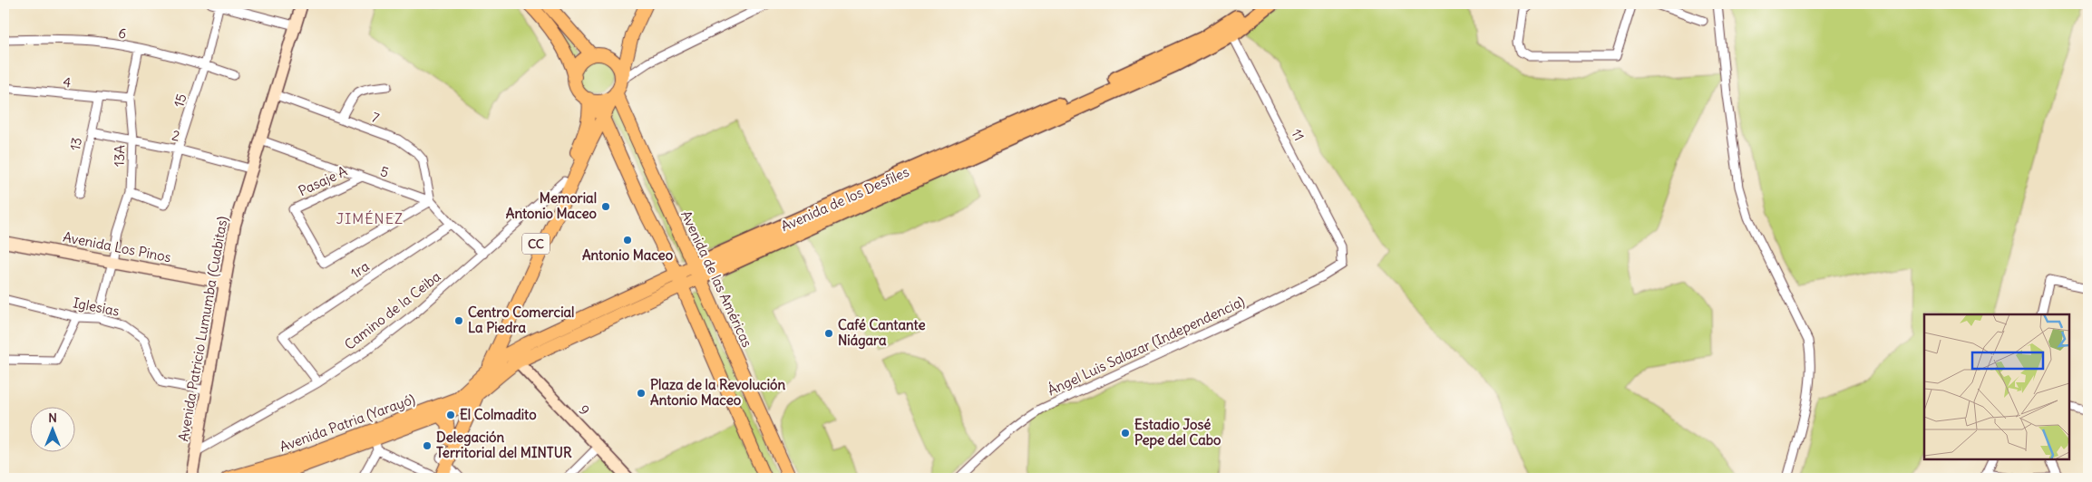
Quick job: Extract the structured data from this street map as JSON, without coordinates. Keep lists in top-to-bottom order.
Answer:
{
  "streets": {
    "highway": ["Avenida de los Desfiles"],
    "main road": [
      "CC",
      "Avenida Los Pinos",
      "Avenida de las Américas",
      "Avenida Patricio Lumumba (Cuabitas)",
      "9",
      "Avenida Patria (Yarayó)"
    ],
    "street": [
      "6",
      "4",
      "15",
      "7",
      "11",
      "2",
      "13",
      "13A",
      "5",
      "Pasaje A",
      "1ra",
      "Iglesias",
      "Camino de la Ceiba",
      "Ángel Luis Salazar (Independencia)"
    ]
  },
  "crossings": [
    ["6", "15"],
    ["6", "13A"],
    ["4", "13"],
    ["4", "13A"],
    ["15", "2"],
    ["15", "13A"],
    ["7", "5"],
    ["7", "Pasaje A"],
    ["7", "Avenida Patricio Lumumba (Cuabitas)"],
    ["11", "Avenida de los Desfiles"],
    ["11", "Ángel Luis Salazar (Independencia)"],
    ["2", "13"],
    ["2", "13A"],
    ["2", "Avenida Patricio Lumumba (Cuabitas)"],
    ["13A", "Avenida Los Pinos"],
    ["5", "Pasaje A"],
    ["5", "1ra"],
    ["5", "Camino de la Ceiba"],
    ["5", "Avenida Patricio Lumumba (Cuabitas)"],
    ["Avenida de los Desfiles", "CC"],
    ["Avenida de los Desfiles", "Avenida de las Américas"],
    ["Avenida de los Desfiles", "9"],
    ["Avenida de los Desfiles", "Avenida Patria (Yarayó)"],
    ["CC", "Avenida de las Américas"],
    ["CC", "Camino de la Ceiba"],
    ["CC", "Avenida Patria (Yarayó)"],
    ["Avenida Los Pinos", "Avenida Patricio Lumumba (Cuabitas)"],
    ["1ra", "Camino de la Ceiba"],
    ["Iglesias", "Avenida Patricio Lumumba (Cuabitas)"],
    ["Camino de la Ceiba", "Avenida Patricio Lumumba (Cuabitas)"]
  ],
  "districts": ["JIMÉNEZ"],
  "places": [
    "Memorial Antonio Maceo",
    "Antonio Maceo",
    "Centro Comercial La Piedra",
    "Café Cantante Niágara",
    "Plaza de la Revolución Antonio Maceo",
    "El Colmadito",
    "Estadio José Pepe del Cabo",
    "Delegación Territorial del MINTUR"
  ],
  "north": "top"
}
